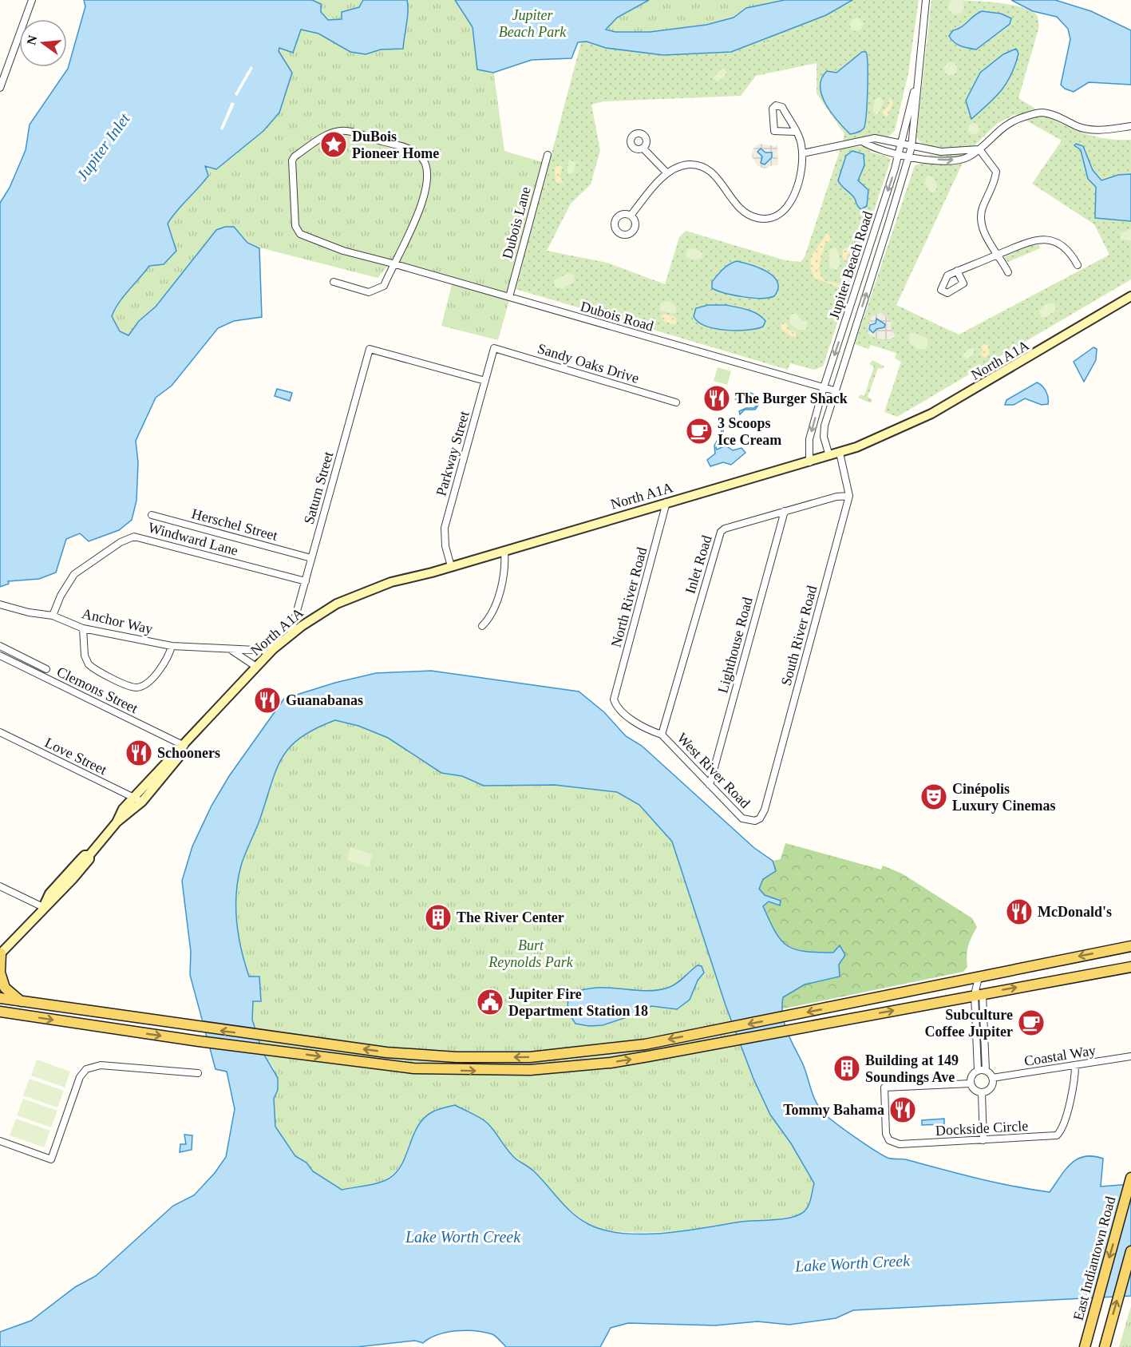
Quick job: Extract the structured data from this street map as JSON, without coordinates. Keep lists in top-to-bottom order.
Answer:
{
  "streets": {
    "main road": ["East Indiantown Road"],
    "street": [
      "Dubois Lane",
      "Jupiter Beach Road",
      "Dubois Road",
      "North A1A",
      "Sandy Oaks Drive",
      "Parkway Street",
      "Saturn Street",
      "Herschel Street",
      "Windward Lane",
      "Inlet Road",
      "North River Road",
      "Anchor Way",
      "South River Road",
      "Lighthouse Road",
      "Clemons Street",
      "Love Street",
      "West River Road",
      "Coastal Way",
      "Dockside Circle"
    ]
  },
  "crossings": [
    ["Dubois Lane", "Dubois Road"],
    ["Jupiter Beach Road", "Dubois Road"],
    ["Jupiter Beach Road", "North A1A"],
    ["North A1A", "Parkway Street"],
    ["North A1A", "Saturn Street"],
    ["North A1A", "North River Road"],
    ["North A1A", "Anchor Way"],
    ["North A1A", "South River Road"],
    ["North A1A", "Clemons Street"],
    ["North A1A", "Love Street"],
    ["Sandy Oaks Drive", "Parkway Street"],
    ["Parkway Street", "Saturn Street"],
    ["Saturn Street", "Herschel Street"],
    ["Saturn Street", "Windward Lane"],
    ["Windward Lane", "Anchor Way"],
    ["Inlet Road", "South River Road"],
    ["Inlet Road", "Lighthouse Road"],
    ["Inlet Road", "West River Road"],
    ["North River Road", "West River Road"],
    ["South River Road", "West River Road"],
    ["Lighthouse Road", "West River Road"],
    ["Coastal Way", "Dockside Circle"]
  ],
  "water": ["Jupiter Inlet", "Lake Worth Creek"],
  "parks": ["Jupiter Beach Park", "Burt Reynolds Park"],
  "places": {
    "place": ["DuBois Pioneer Home"],
    "restaurant": [
      "The Burger Shack",
      "Guanabanas",
      "Schooners",
      "McDonald's",
      "Tommy Bahama"
    ],
    "cafe": ["3 Scoops Ice Cream", "Subculture Coffee Jupiter"],
    "theatre": ["Cinépolis Luxury Cinemas"],
    "building": ["The River Center", "Building at 149 Soundings Ave"],
    "public building": ["Jupiter Fire Department Station 18"]
  },
  "north": "left"
}
